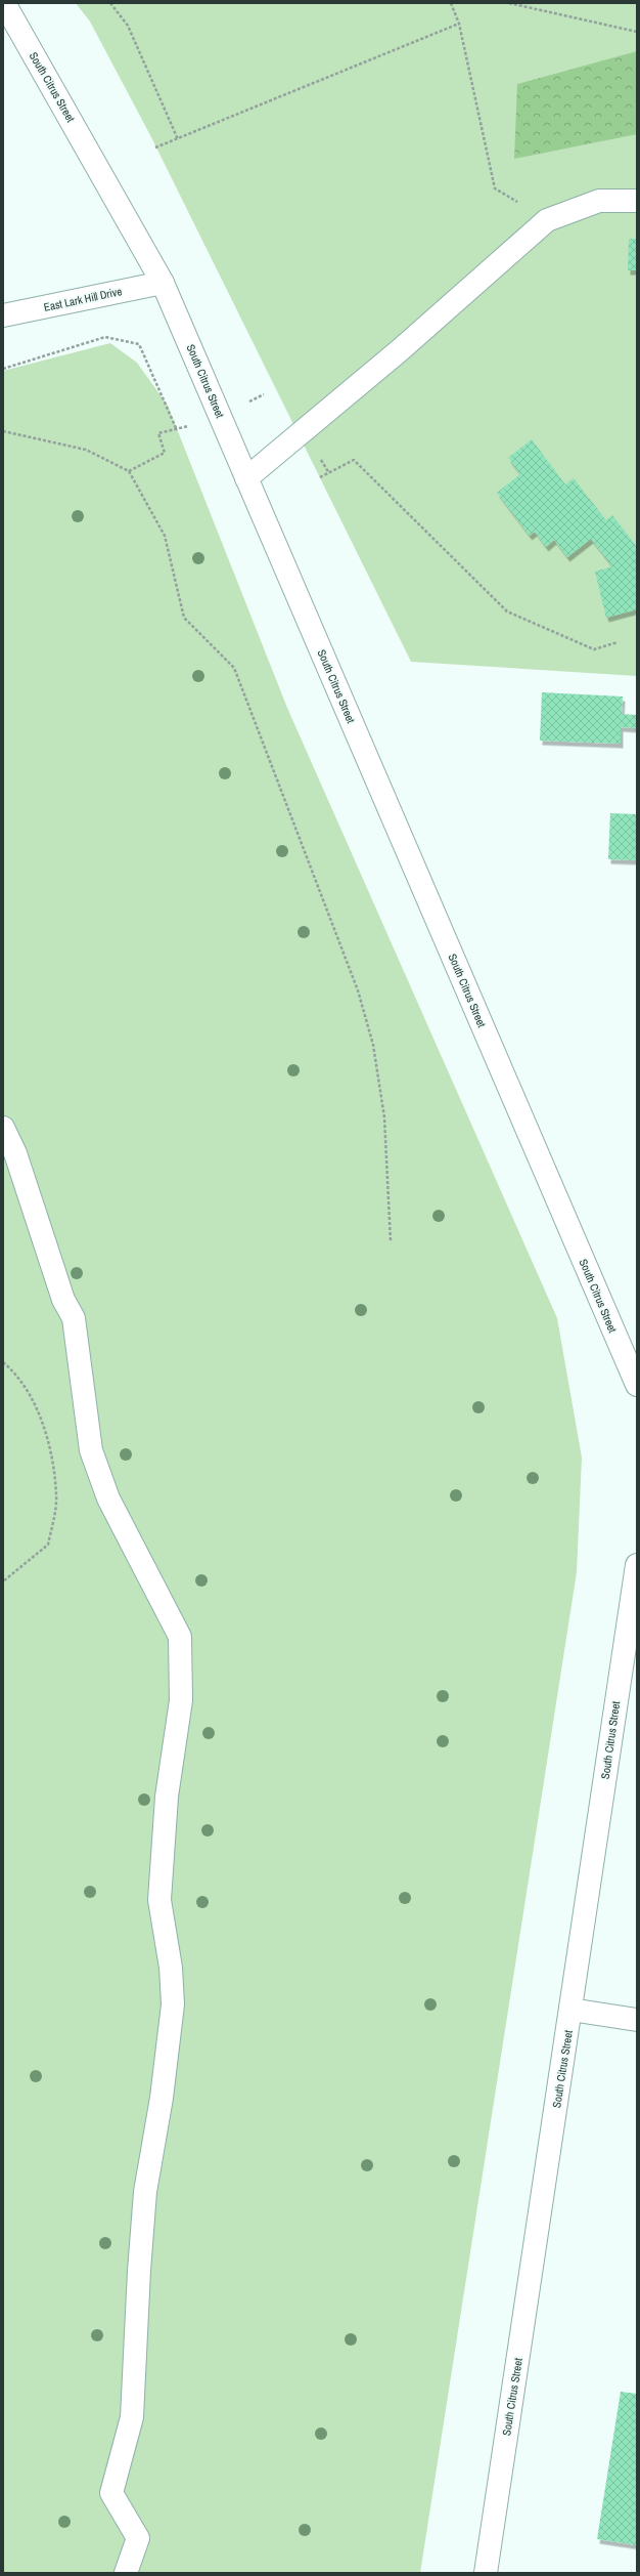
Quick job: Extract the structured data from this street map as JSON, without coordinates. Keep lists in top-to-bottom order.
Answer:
{
  "streets": {
    "street": ["South Citrus Street", "East Lark Hill Drive"]
  },
  "crossings": [
    ["South Citrus Street", "East Lark Hill Drive"]
  ]
}
